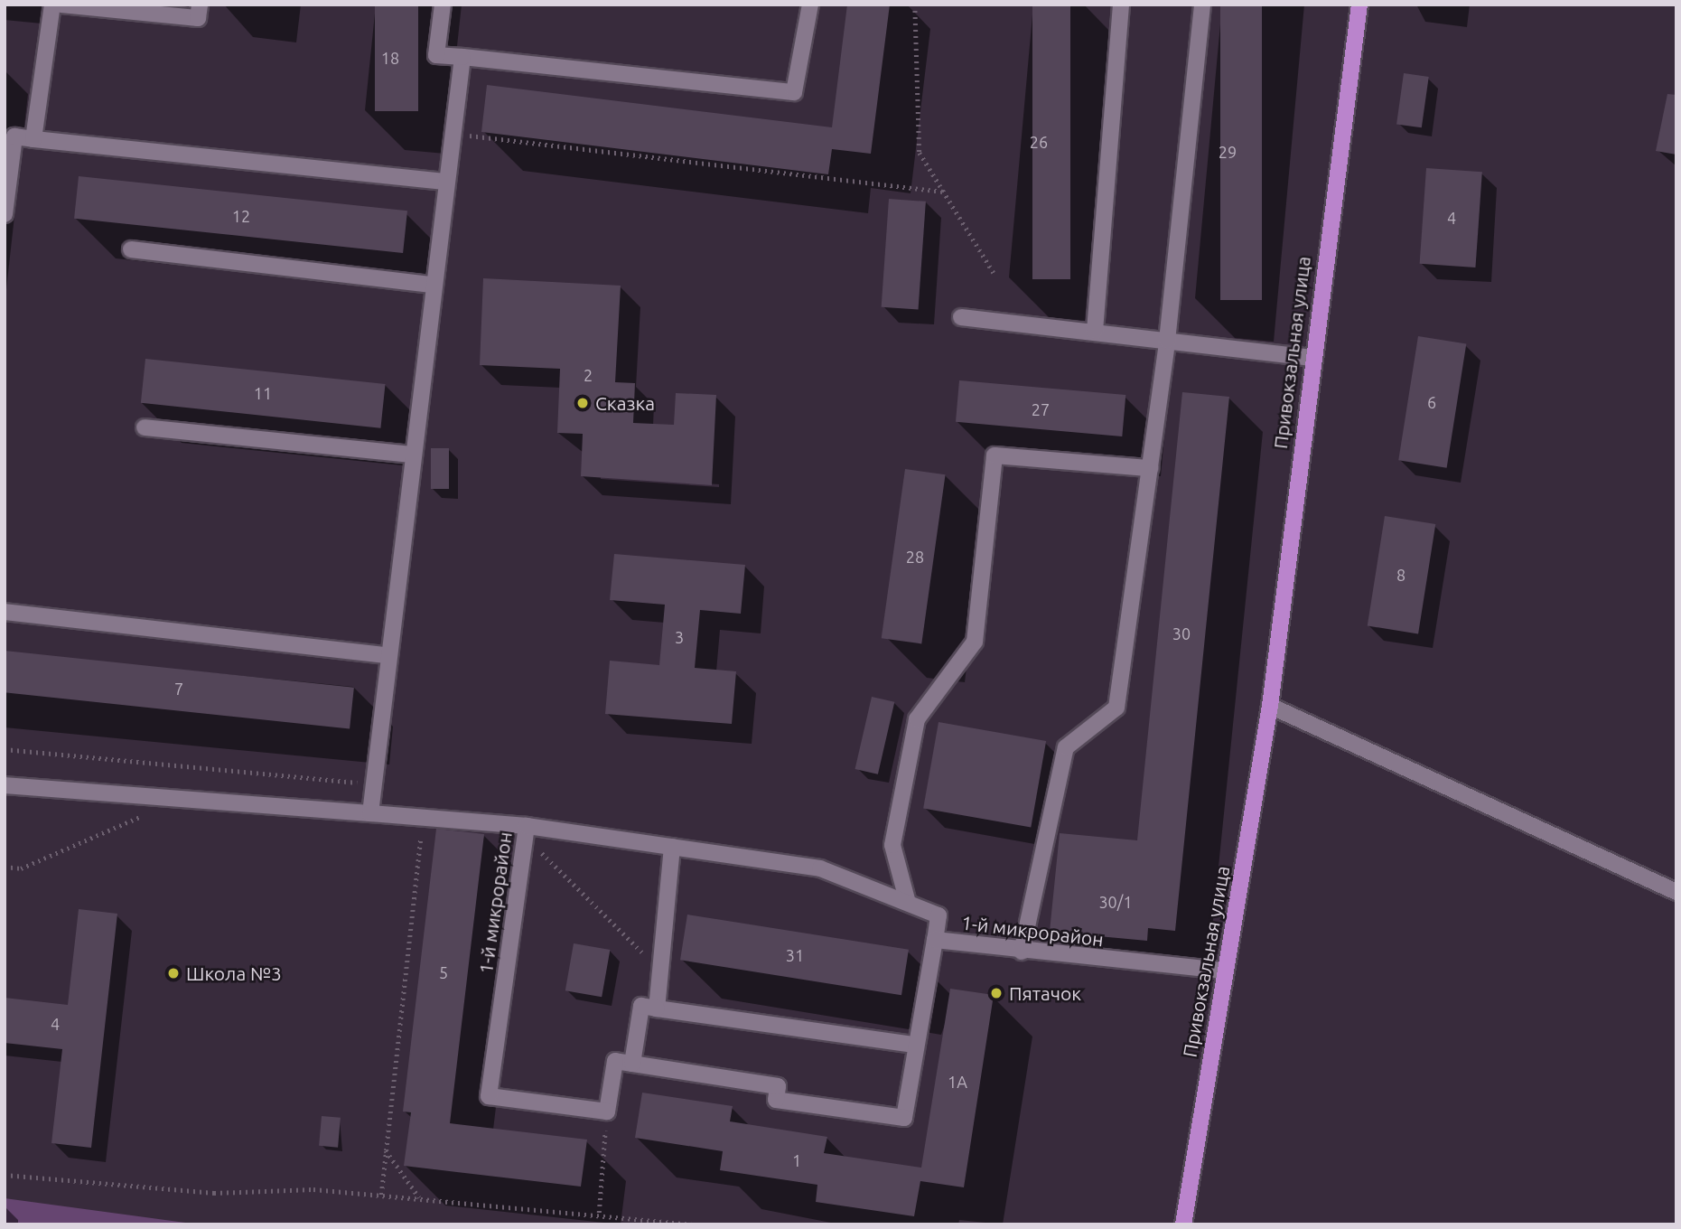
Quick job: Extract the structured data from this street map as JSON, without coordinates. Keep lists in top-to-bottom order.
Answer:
{
  "streets": {
    "main road": ["Привокзальная улица"],
    "street": ["1-й микрорайон"]
  },
  "crossings": [
    ["Привокзальная улица", "1-й микрорайон"]
  ],
  "places": ["Сказка", "Школа №3", "Пятачок"],
  "house_numbers": [
    "18",
    "26",
    "29",
    "12",
    "4",
    "2",
    "11",
    "6",
    "27",
    "28",
    "8",
    "30",
    "3",
    "7",
    "30/1",
    "31",
    "5",
    "4",
    "1А",
    "1"
  ]
}
